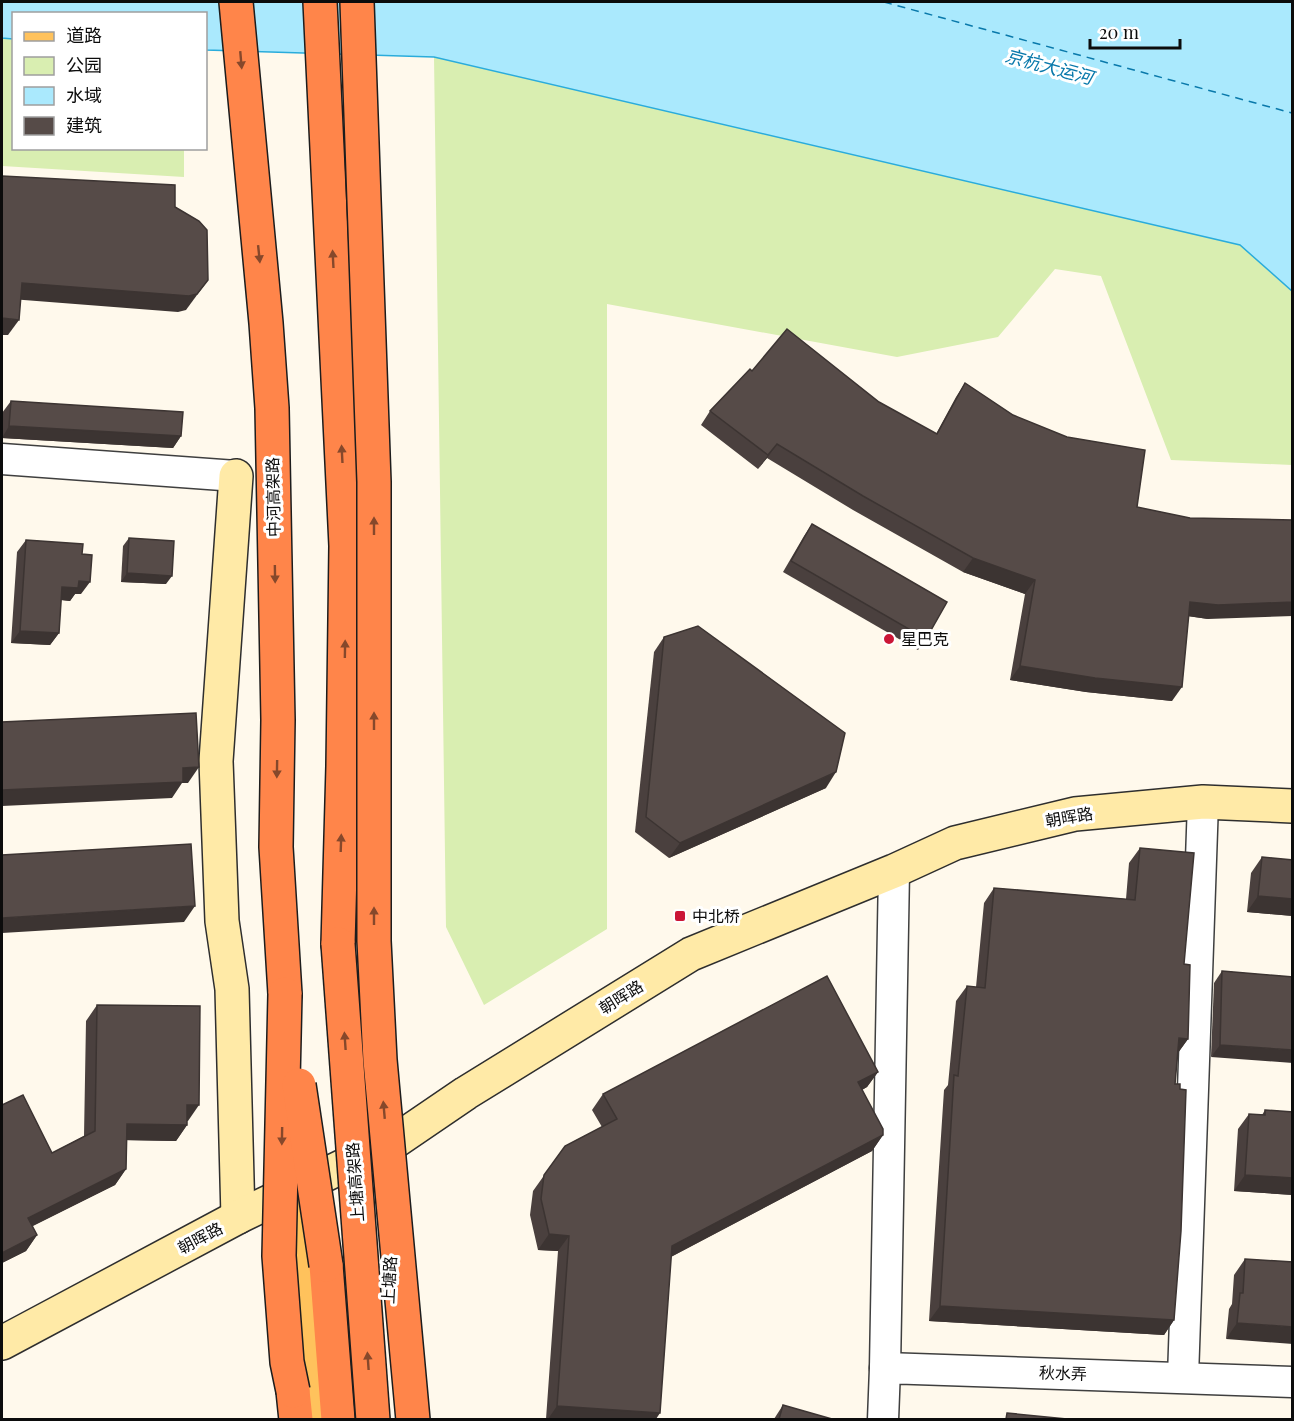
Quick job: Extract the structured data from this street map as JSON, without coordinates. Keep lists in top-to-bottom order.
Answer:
{
  "streets": {
    "highway": ["中河高架路", "上塘高架路"],
    "main road": ["上塘路"],
    "street": ["朝晖路", "秋水弄"]
  },
  "crossings": [
    ["朝晖路", "上塘路"]
  ],
  "water": ["京杭大运河"],
  "places": {
    "other": ["星巴克"],
    "transit": ["中北桥"]
  },
  "legend": [
    "道路",
    "公园",
    "水域",
    "建筑"
  ],
  "scale_bar": "20 m"
}
